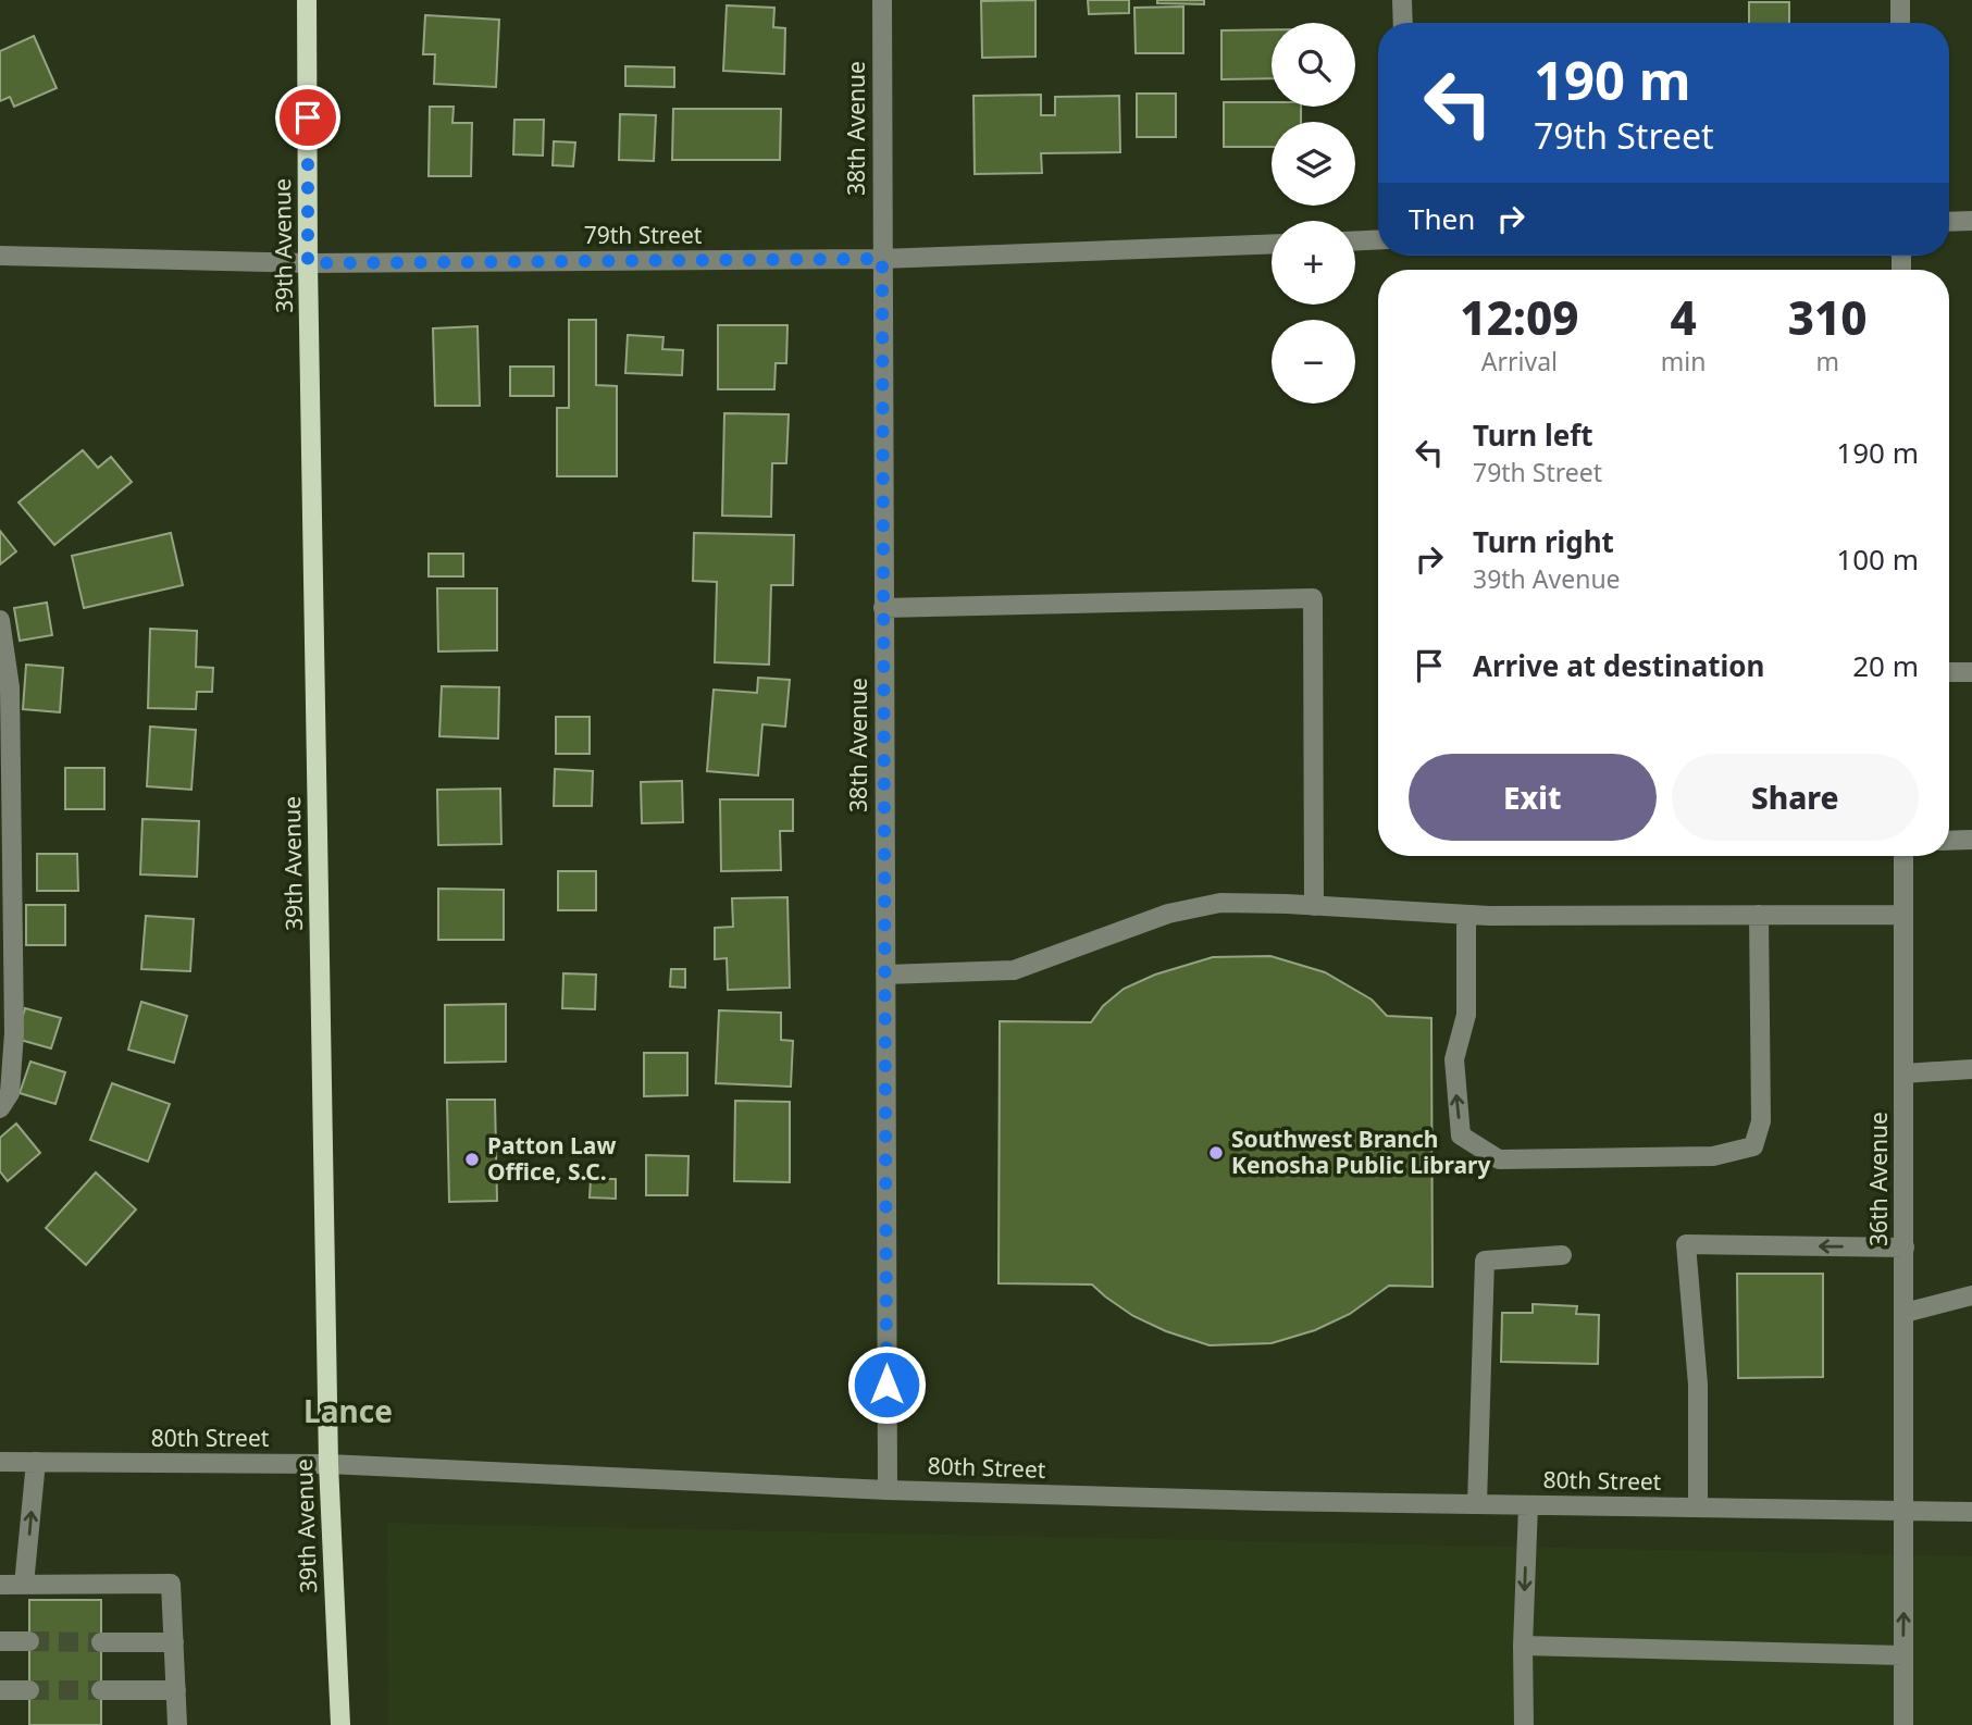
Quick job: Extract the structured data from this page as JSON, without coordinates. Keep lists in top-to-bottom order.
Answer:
{
  "streets": {
    "main road": ["39th Avenue"],
    "street": [
      "38th Avenue",
      "79th Street",
      "36th Avenue",
      "80th Street"
    ]
  },
  "crossings": [
    ["38th Avenue", "79th Street"],
    ["38th Avenue", "80th Street"],
    ["79th Street", "39th Avenue"],
    ["39th Avenue", "80th Street"],
    ["36th Avenue", "80th Street"]
  ],
  "districts": ["Lance"],
  "places": ["Southwest Branch Kenosha Public Library", "Patton Law Office, S.C."],
  "page": {
    "map_buttons": ["+", "−"],
    "turn": ["190 m", "79th Street"],
    "then": "Then",
    "eta": [
      "12:09",
      "Arrival",
      "4",
      "min",
      "310",
      "m"
    ],
    "list": [
      {
        "name": "Turn left",
        "note": "79th Street",
        "value": "190 m"
      },
      {
        "name": "Turn right",
        "note": "39th Avenue",
        "value": "100 m"
      },
      {
        "name": "Arrive at destination",
        "value": "20 m"
      }
    ],
    "buttons": ["Exit", "Share"]
  }
}
